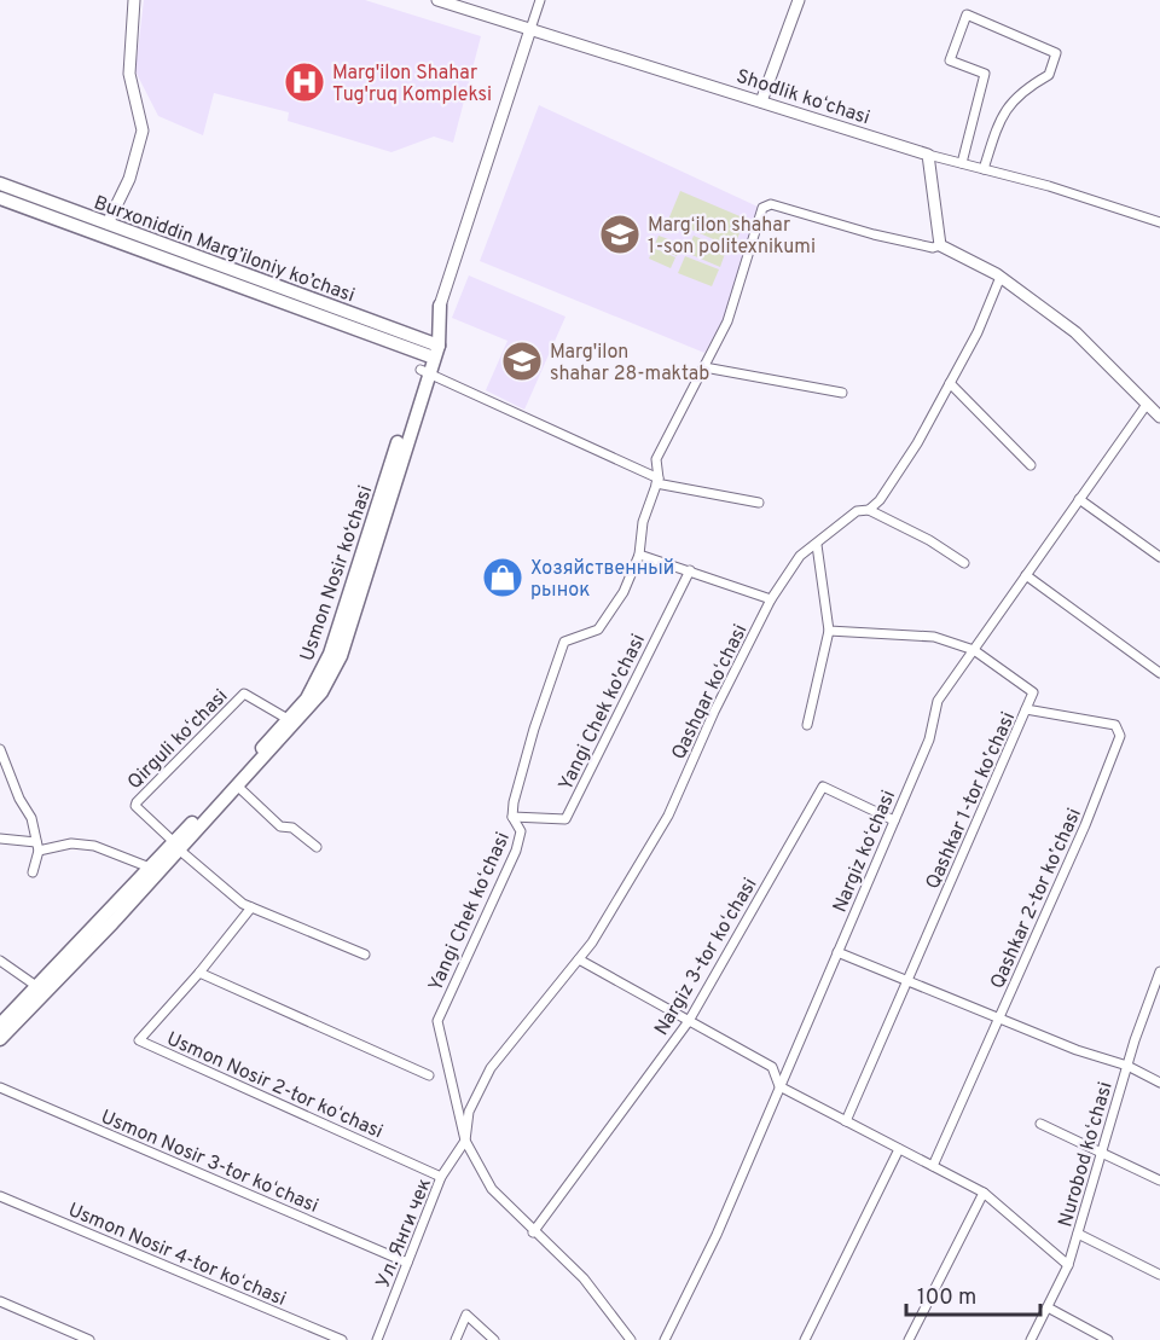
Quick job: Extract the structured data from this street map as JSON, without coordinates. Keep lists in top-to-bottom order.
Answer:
{
  "streets": {
    "main road": ["Burxoniddin Marg’iloniy ko’chasi", "Usmon Nosir ko‘chasi"],
    "street": [
      "Shodlik koʻchasi",
      "Qashqar koʻchasi",
      "Yangi Chek ko'chasi",
      "Qirguli koʻchasi",
      "Qashkar 1-tor koʼchasi",
      "Nargiz koʻchasi",
      "Qashkar 2-tor koʼchasi",
      "Yangi Chek koʻchasi",
      "Nargiz 3-tor koʻchasi",
      "Usmon Nosir 2-tor koʻchasi",
      "Nurobod koʻchasi",
      "Usmon Nosir 3-tor koʻchasi",
      "Ул. Янги чек",
      "Usmon Nosir 4-tor koʻchasi"
    ]
  },
  "crossings": [
    ["Shodlik koʻchasi", "Usmon Nosir ko‘chasi"],
    ["Burxoniddin Marg’iloniy ko’chasi", "Usmon Nosir ko‘chasi"],
    ["Usmon Nosir ko‘chasi", "Qirguli koʻchasi"],
    ["Qashqar koʻchasi", "Yangi Chek koʻchasi"],
    ["Qashqar koʻchasi", "Ул. Янги чек"],
    ["Yangi Chek ko'chasi", "Yangi Chek koʻchasi"],
    ["Qashkar 1-tor koʼchasi", "Nargiz koʻchasi"],
    ["Qashkar 1-tor koʼchasi", "Qashkar 2-tor koʼchasi"],
    ["Nargiz koʻchasi", "Nargiz 3-tor koʻchasi"],
    ["Yangi Chek koʻchasi", "Nargiz 3-tor koʻchasi"],
    ["Yangi Chek koʻchasi", "Ул. Янги чек"],
    ["Usmon Nosir 2-tor koʻchasi", "Ул. Янги чек"],
    ["Usmon Nosir 3-tor koʻchasi", "Ул. Янги чек"]
  ],
  "places": {
    "hospital": ["Marg'ilon Shahar Tug'ruq Kompleksi"],
    "school or university": ["Margʻilon shahar 1-son politexnikumi", "Marg'ilon shahar 28-maktab"],
    "shop": ["Хозяйственный рынок"]
  },
  "scale_bar": "100 m"
}
